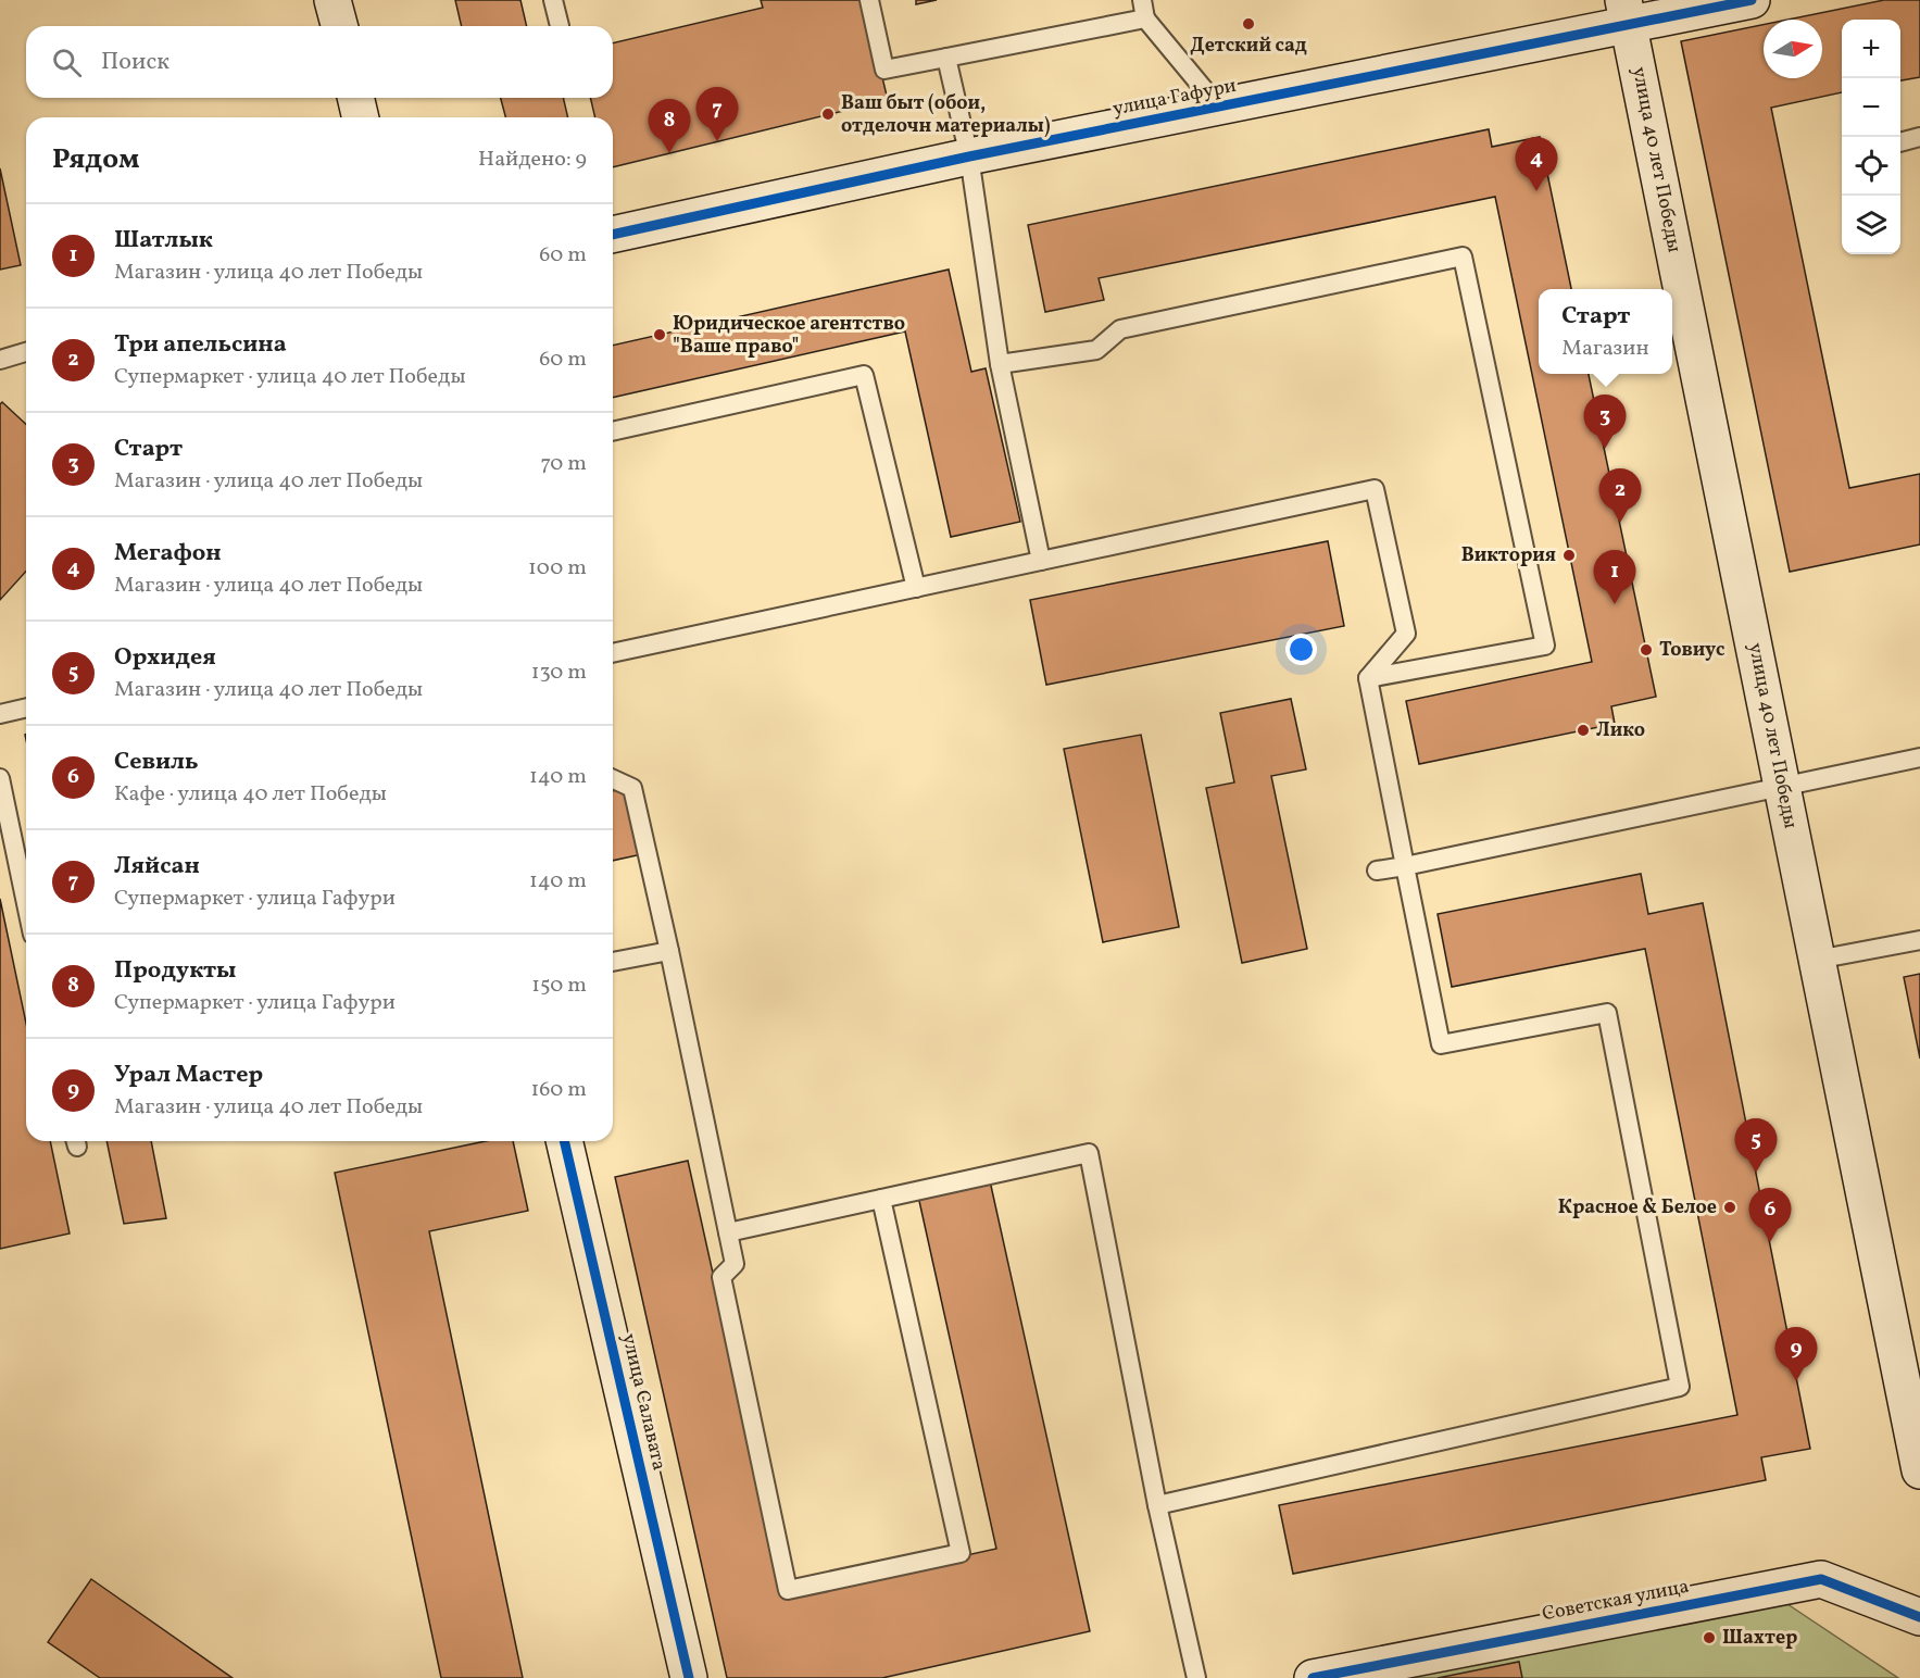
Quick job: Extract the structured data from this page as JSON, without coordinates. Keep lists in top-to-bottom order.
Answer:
{
  "streets": {
    "street": [
      "улица Гафури",
      "улица 40 лет Победы",
      "улица Салавата",
      "Советская улица"
    ]
  },
  "crossings": [
    ["улица Гафури", "улица 40 лет Победы"]
  ],
  "places": [
    "Детский сад",
    "Ваш быт (обои, отделочн материалы)",
    "Юридическое агентство \"Ваше право\"",
    "Виктория",
    "Товиус",
    "Лико",
    "Красное & Белое",
    "Шахтер"
  ],
  "north": "right",
  "page": {
    "map_buttons": ["+", "−"],
    "search": "Поиск",
    "pins": [
      "7",
      "8",
      "4",
      "3",
      "2",
      "1",
      "5",
      "6",
      "9"
    ],
    "heading": ["Рядом", "Найдено: 9"],
    "list": [
      {
        "mark": "1",
        "name": "Шатлык",
        "note": "Магазин · улица 40 лет Победы",
        "value": "60 m"
      },
      {
        "mark": "2",
        "name": "Три апельсина",
        "note": "Супермаркет · улица 40 лет Победы",
        "value": "60 m"
      },
      {
        "mark": "3",
        "name": "Старт",
        "note": "Магазин · улица 40 лет Победы",
        "value": "70 m"
      },
      {
        "mark": "4",
        "name": "Мегафон",
        "note": "Магазин · улица 40 лет Победы",
        "value": "100 m"
      },
      {
        "mark": "5",
        "name": "Орхидея",
        "note": "Магазин · улица 40 лет Победы",
        "value": "130 m"
      },
      {
        "mark": "6",
        "name": "Севиль",
        "note": "Кафе · улица 40 лет Победы",
        "value": "140 m"
      },
      {
        "mark": "7",
        "name": "Ляйсан",
        "note": "Супермаркет · улица Гафури",
        "value": "140 m"
      },
      {
        "mark": "8",
        "name": "Продукты",
        "note": "Супермаркет · улица Гафури",
        "value": "150 m"
      },
      {
        "mark": "9",
        "name": "Урал Мастер",
        "note": "Магазин · улица 40 лет Победы",
        "value": "160 m"
      }
    ],
    "popup": ["Старт", "Магазин"]
  }
}
